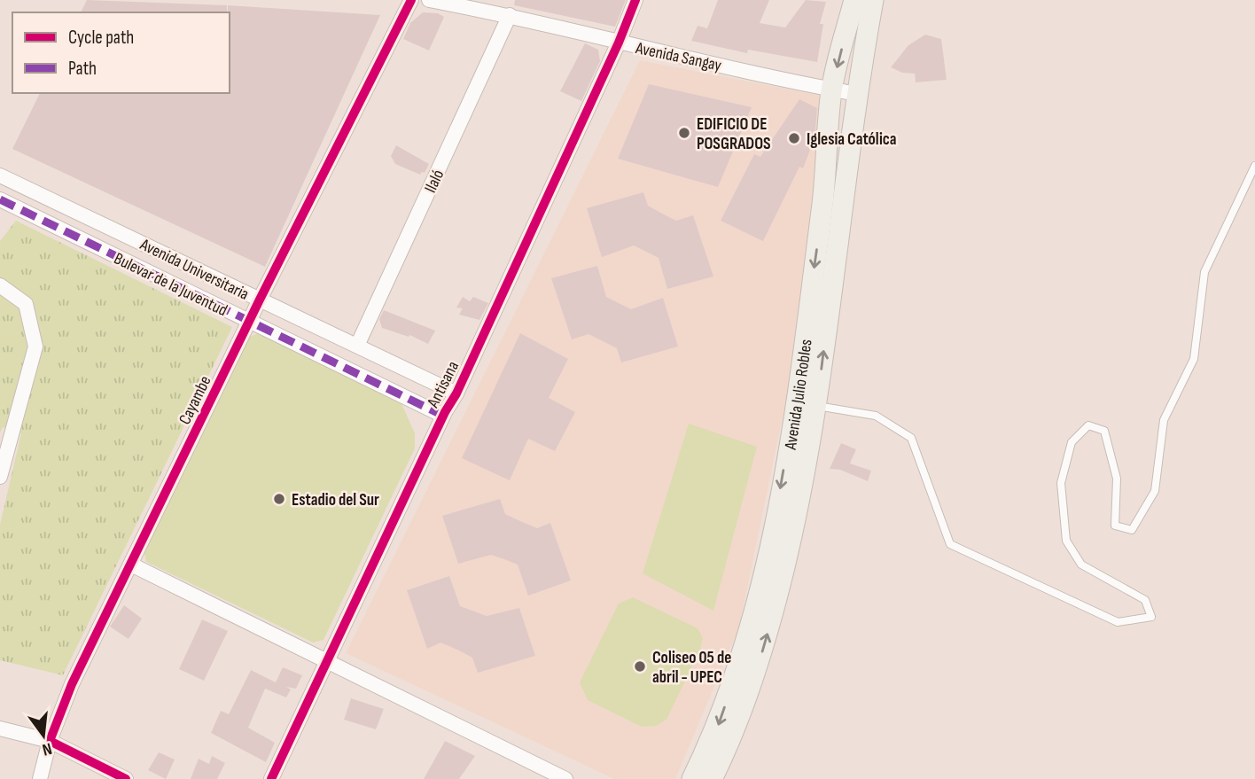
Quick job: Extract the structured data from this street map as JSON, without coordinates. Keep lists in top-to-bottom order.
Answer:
{
  "streets": {
    "main road": ["Avenida Julio Robles"],
    "street": [
      "Avenida Sangay",
      "Ilaló",
      "Avenida Universitaria",
      "Bulevar de la Juventud",
      "Antisana",
      "Cayambe"
    ]
  },
  "crossings": [
    ["Avenida Sangay", "Ilaló"],
    ["Avenida Sangay", "Antisana"],
    ["Avenida Sangay", "Avenida Julio Robles"],
    ["Ilaló", "Avenida Universitaria"],
    ["Avenida Universitaria", "Antisana"],
    ["Avenida Universitaria", "Cayambe"],
    ["Bulevar de la Juventud", "Antisana"],
    ["Bulevar de la Juventud", "Cayambe"]
  ],
  "places": [
    "EDIFICIO DE POSGRADOS",
    "Iglesia Católica",
    "Estadio del Sur",
    "Coliseo 05 de abril - UPEC"
  ],
  "legend": ["Cycle path", "Path"],
  "north": "bottom"
}
